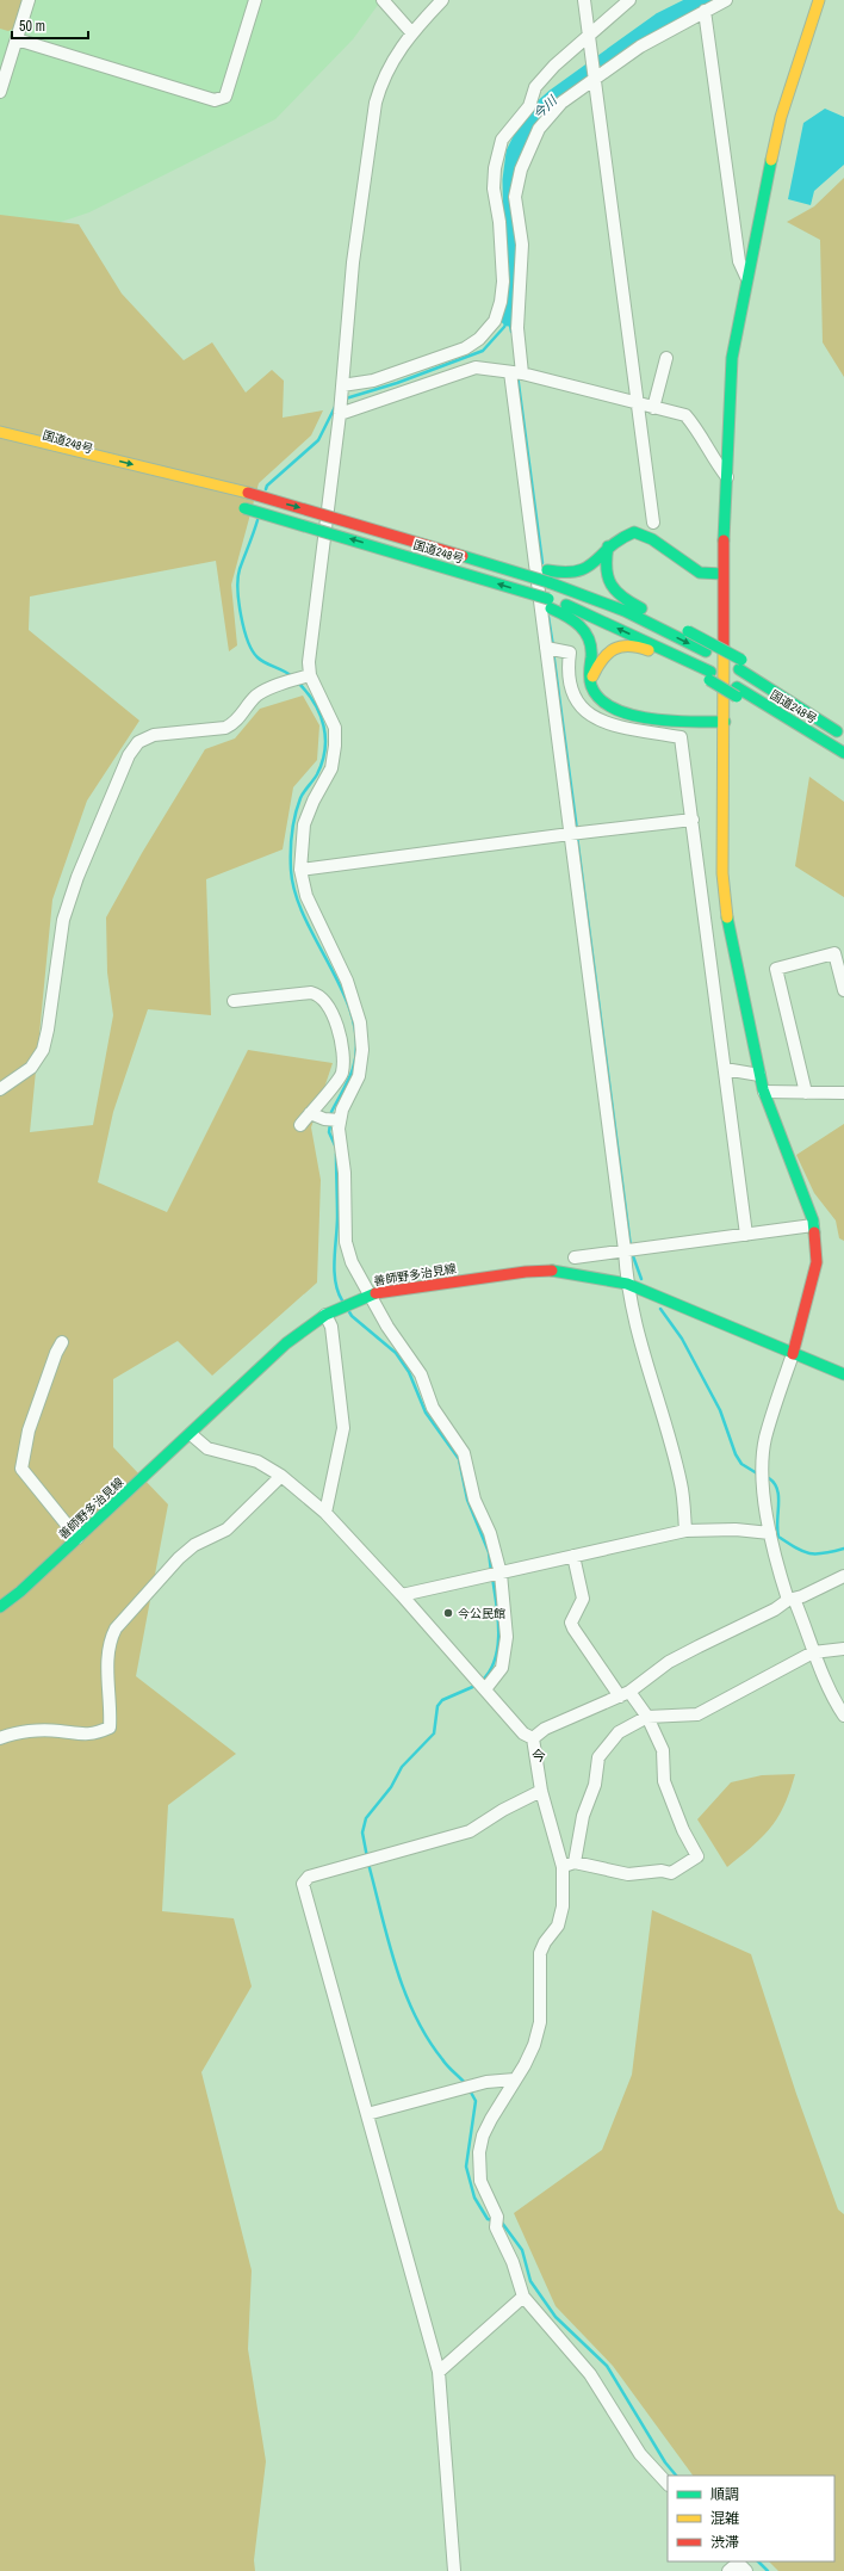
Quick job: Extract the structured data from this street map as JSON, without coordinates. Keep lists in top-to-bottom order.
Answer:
{
  "streets": {
    "main road": ["国道248号", "善師野多治見線"]
  },
  "districts": ["今"],
  "water": ["今川"],
  "places": ["今公民館"],
  "legend": ["順調", "混雑", "渋滞"],
  "scale_bar": "50 m"
}
